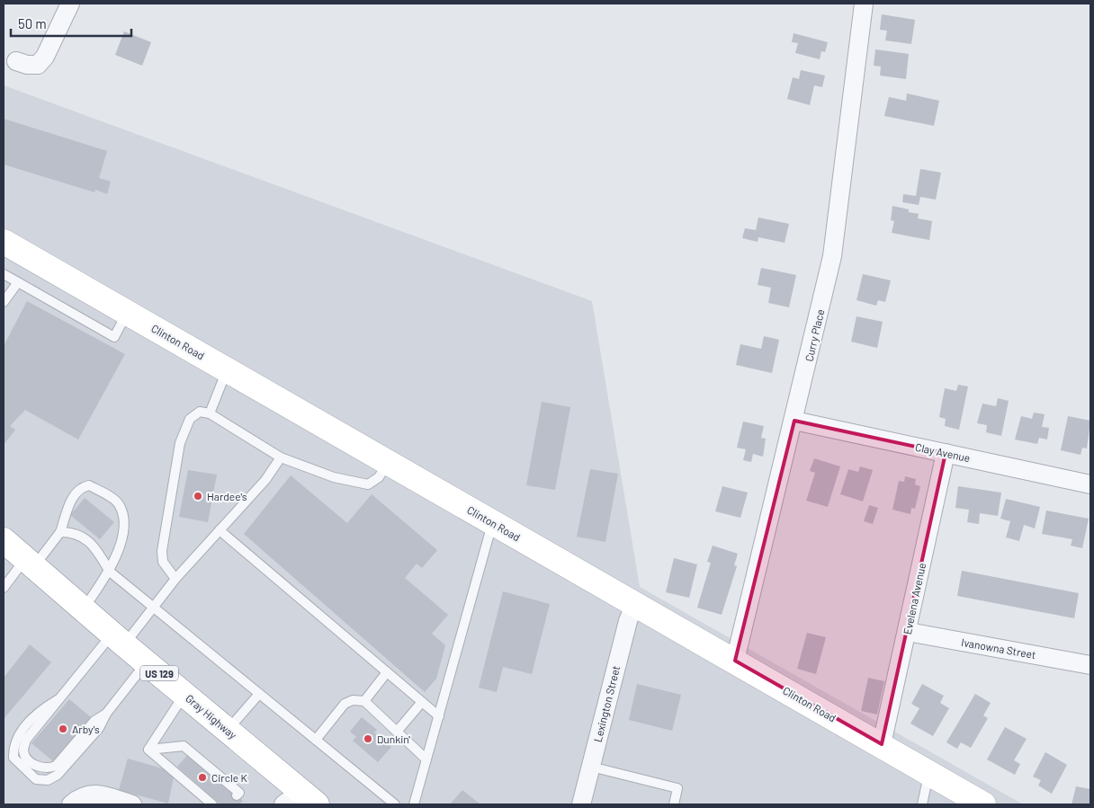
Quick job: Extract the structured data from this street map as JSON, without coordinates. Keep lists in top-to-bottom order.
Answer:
{
  "streets": {
    "main road": ["Clinton Road", "US 129", "Gray Highway"],
    "street": [
      "Curry Place",
      "Clay Avenue",
      "Evelena Avenue",
      "Ivanowna Street",
      "Lexington Street"
    ]
  },
  "crossings": [
    ["Curry Place", "Clinton Road"],
    ["Curry Place", "Clay Avenue"],
    ["Clinton Road", "Evelena Avenue"],
    ["Clinton Road", "Lexington Street"],
    ["Clay Avenue", "Evelena Avenue"],
    ["Evelena Avenue", "Ivanowna Street"]
  ],
  "places": [
    "Hardee's",
    "Arby's",
    "Dunkin'",
    "Circle K"
  ],
  "scale_bar": "50 m"
}
